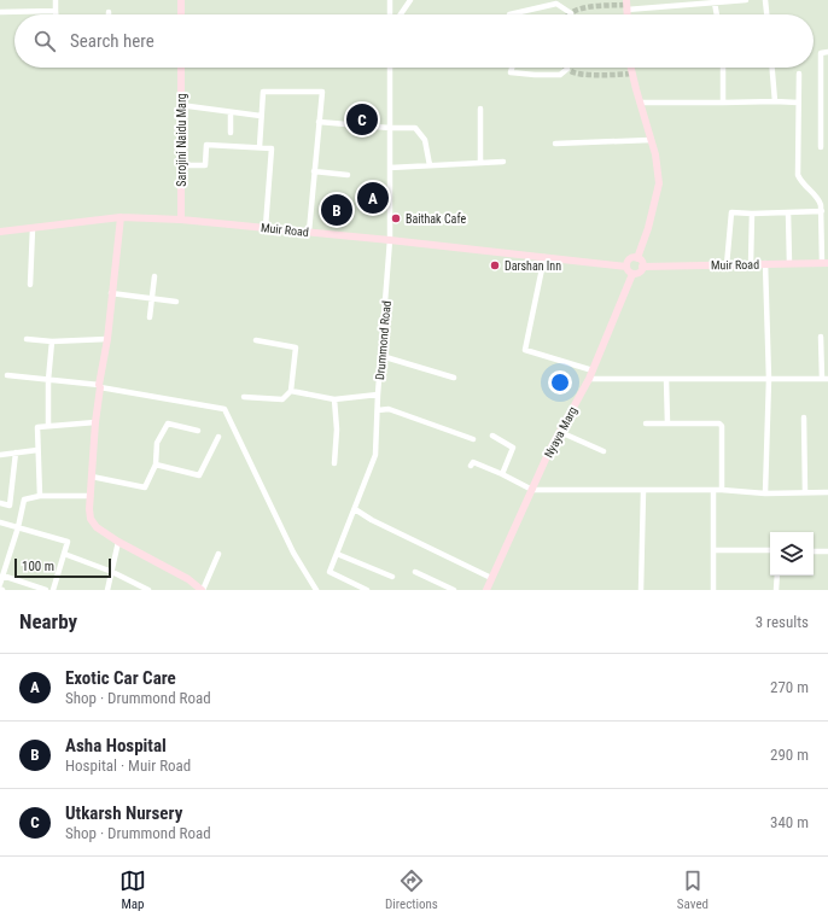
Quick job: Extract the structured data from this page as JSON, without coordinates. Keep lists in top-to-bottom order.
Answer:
{
  "streets": {
    "main road": ["Sarojini Naidu Marg", "Muir Road", "Nyaya Marg"],
    "street": ["Drummond Road"]
  },
  "crossings": [
    ["Sarojini Naidu Marg", "Muir Road"],
    ["Muir Road", "Drummond Road"],
    ["Muir Road", "Nyaya Marg"]
  ],
  "places": ["Baithak Cafe", "Darshan Inn"],
  "scale_bar": "100 m",
  "page": {
    "search": "Search here",
    "pins": ["C", "A", "B"],
    "scale": "100 m",
    "heading": ["Nearby", "3 results"],
    "list": [
      {
        "mark": "A",
        "name": "Exotic Car Care",
        "note": "Shop · Drummond Road",
        "value": "270 m"
      },
      {
        "mark": "B",
        "name": "Asha Hospital",
        "note": "Hospital · Muir Road",
        "value": "290 m"
      },
      {
        "mark": "C",
        "name": "Utkarsh Nursery",
        "note": "Shop · Drummond Road",
        "value": "340 m"
      }
    ],
    "nav": ["Map", "Directions", "Saved"]
  }
}
